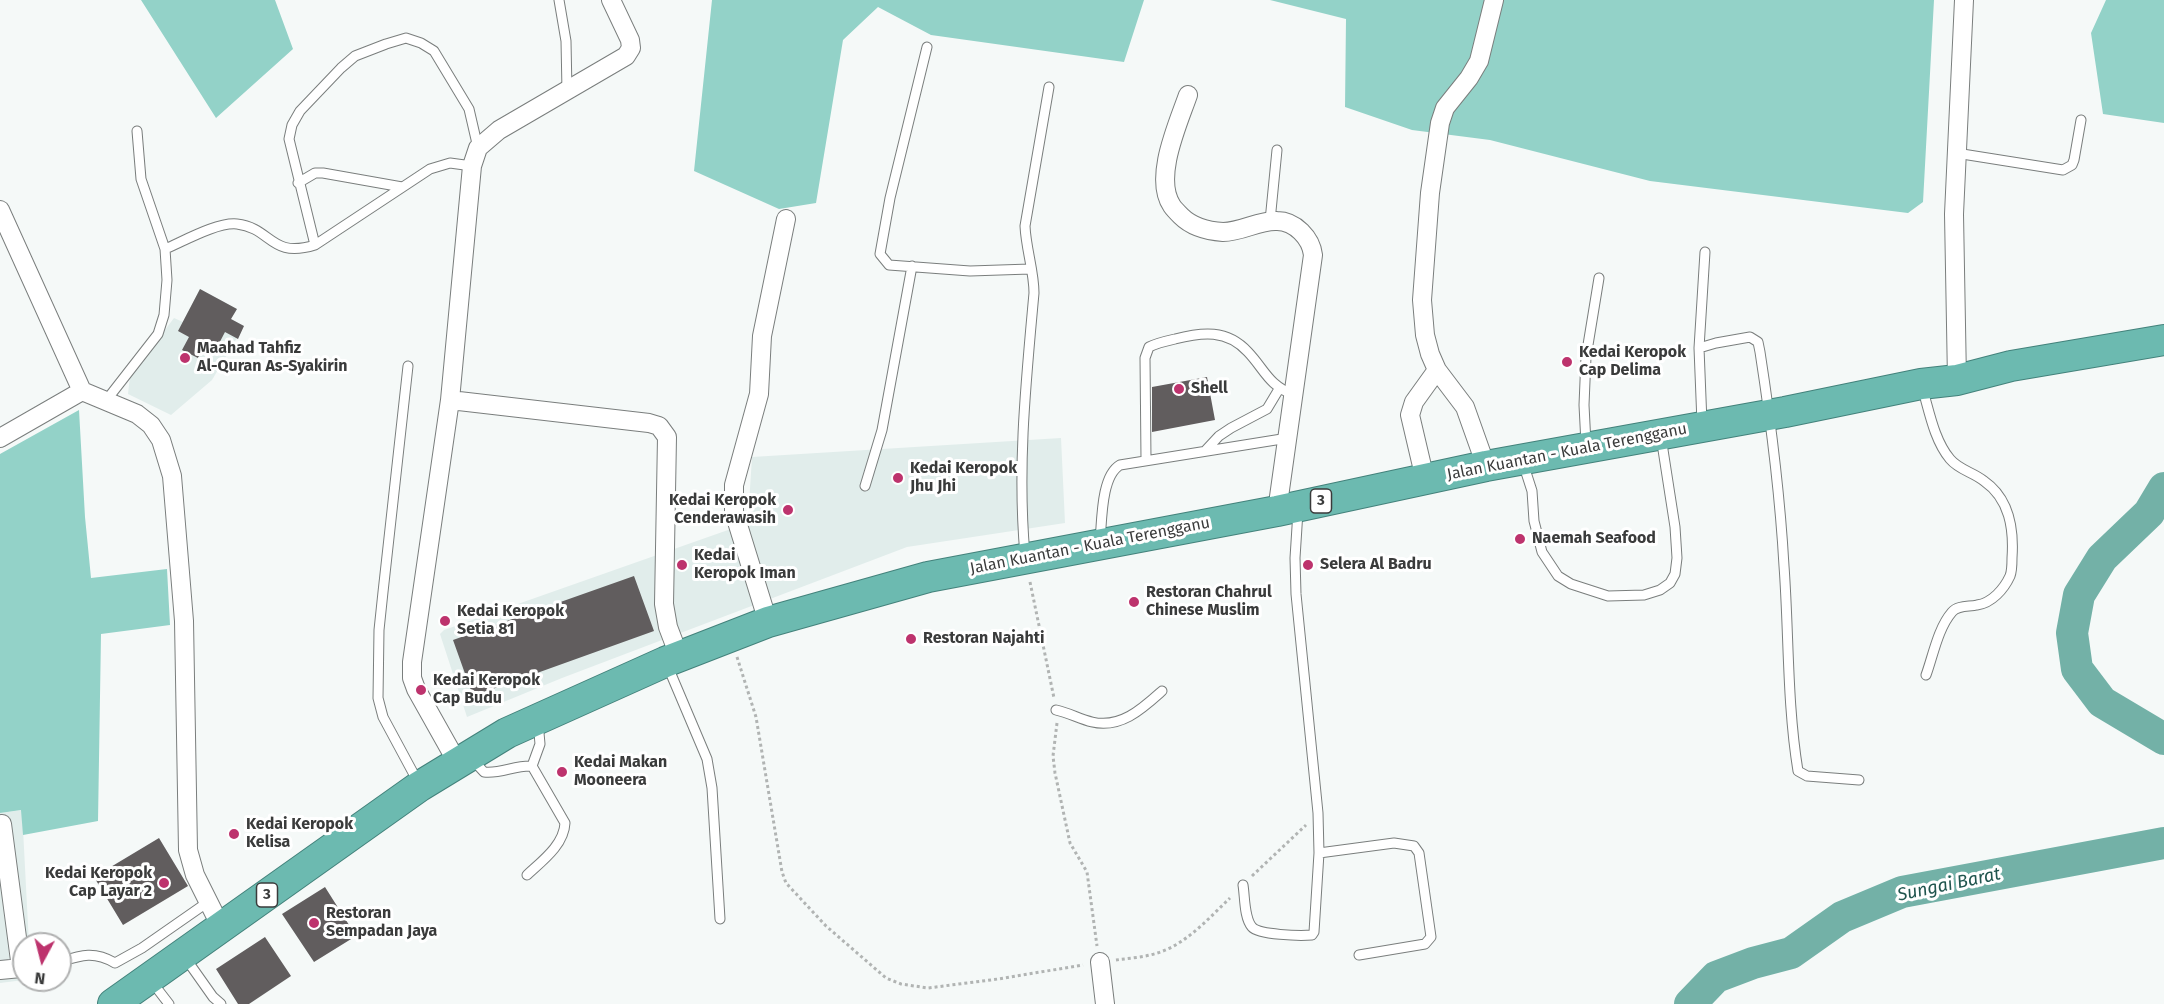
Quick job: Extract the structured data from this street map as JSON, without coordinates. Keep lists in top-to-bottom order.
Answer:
{
  "streets": {
    "highway": ["Jalan Kuantan - Kuala Terengganu", "3"]
  },
  "water": ["Sungai Barat"],
  "places": [
    "Maahad Tahfiz Al-Quran As-Syakirin",
    "Kedai Keropok Cap Delima",
    "Shell",
    "Kedai Keropok Jhu Jhi",
    "Kedai Keropok Cenderawasih",
    "Naemah Seafood",
    "Kedai Keropok Iman",
    "Selera Al Badru",
    "Restoran Chahrul Chinese Muslim",
    "Kedai Keropok Setia 81",
    "Restoran Najahti",
    "Kedai Keropok Cap Budu",
    "Kedai Makan Mooneera",
    "Kedai Keropok Kelisa",
    "Kedai Keropok Cap Layar 2",
    "Restoran Sempadan Jaya"
  ],
  "north": "bottom"
}
